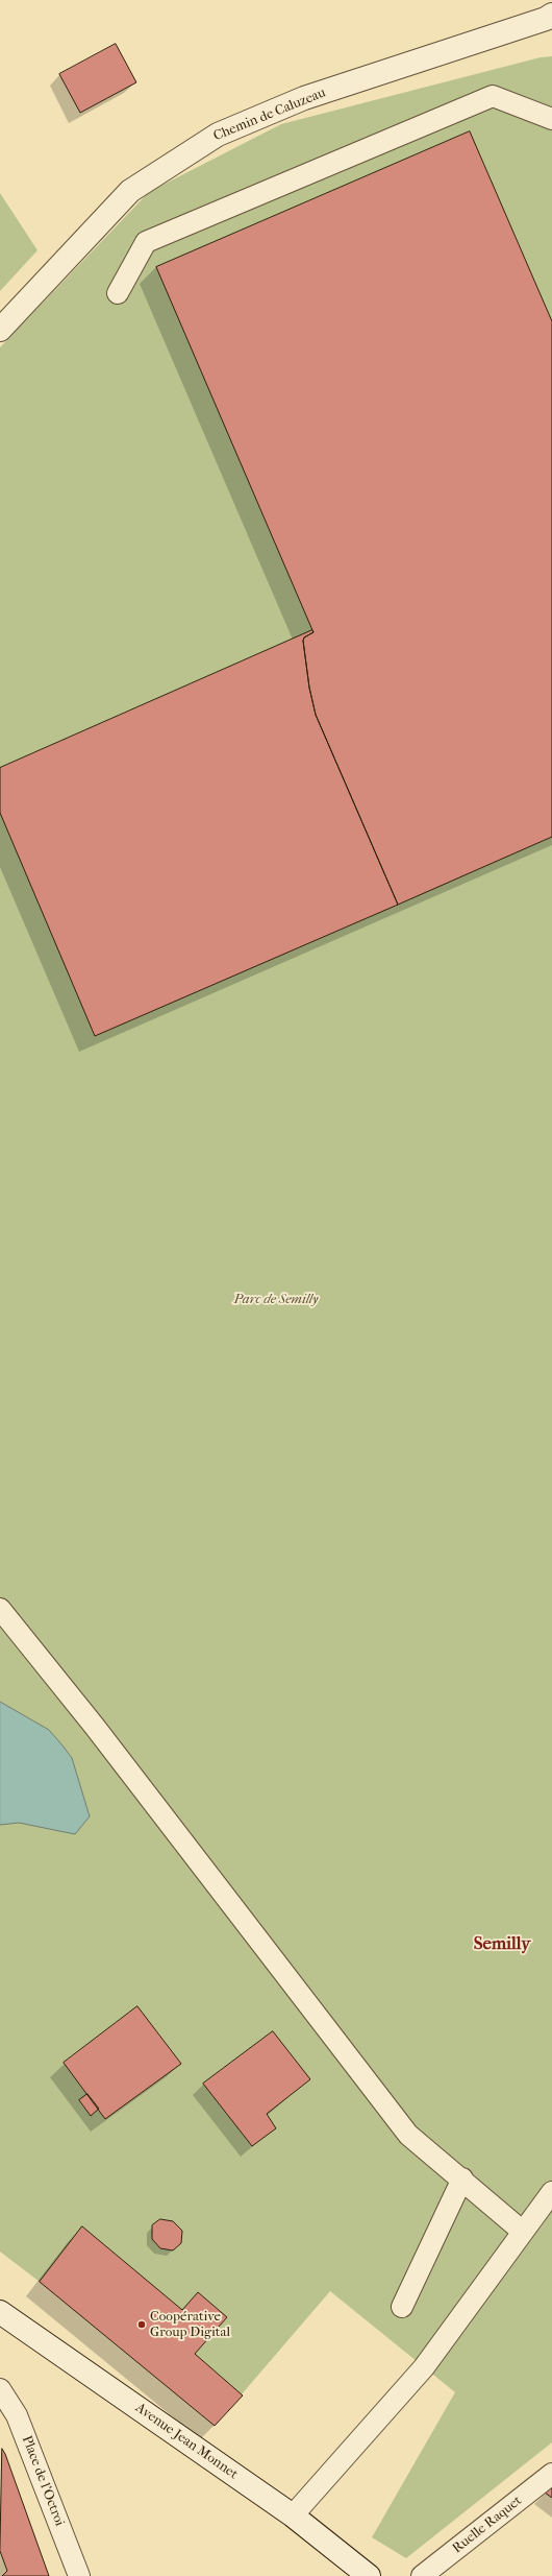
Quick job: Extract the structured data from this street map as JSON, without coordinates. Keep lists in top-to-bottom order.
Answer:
{
  "streets": {
    "street": ["Chemin de Caluzeau", "Avenue Jean Monnet"],
    "lane": ["Place de l'Octroi", "Ruelle Raquet"]
  },
  "districts": ["Semilly"],
  "parks": ["Parc de Semilly"],
  "places": ["Coopérative Group Digital"]
}
